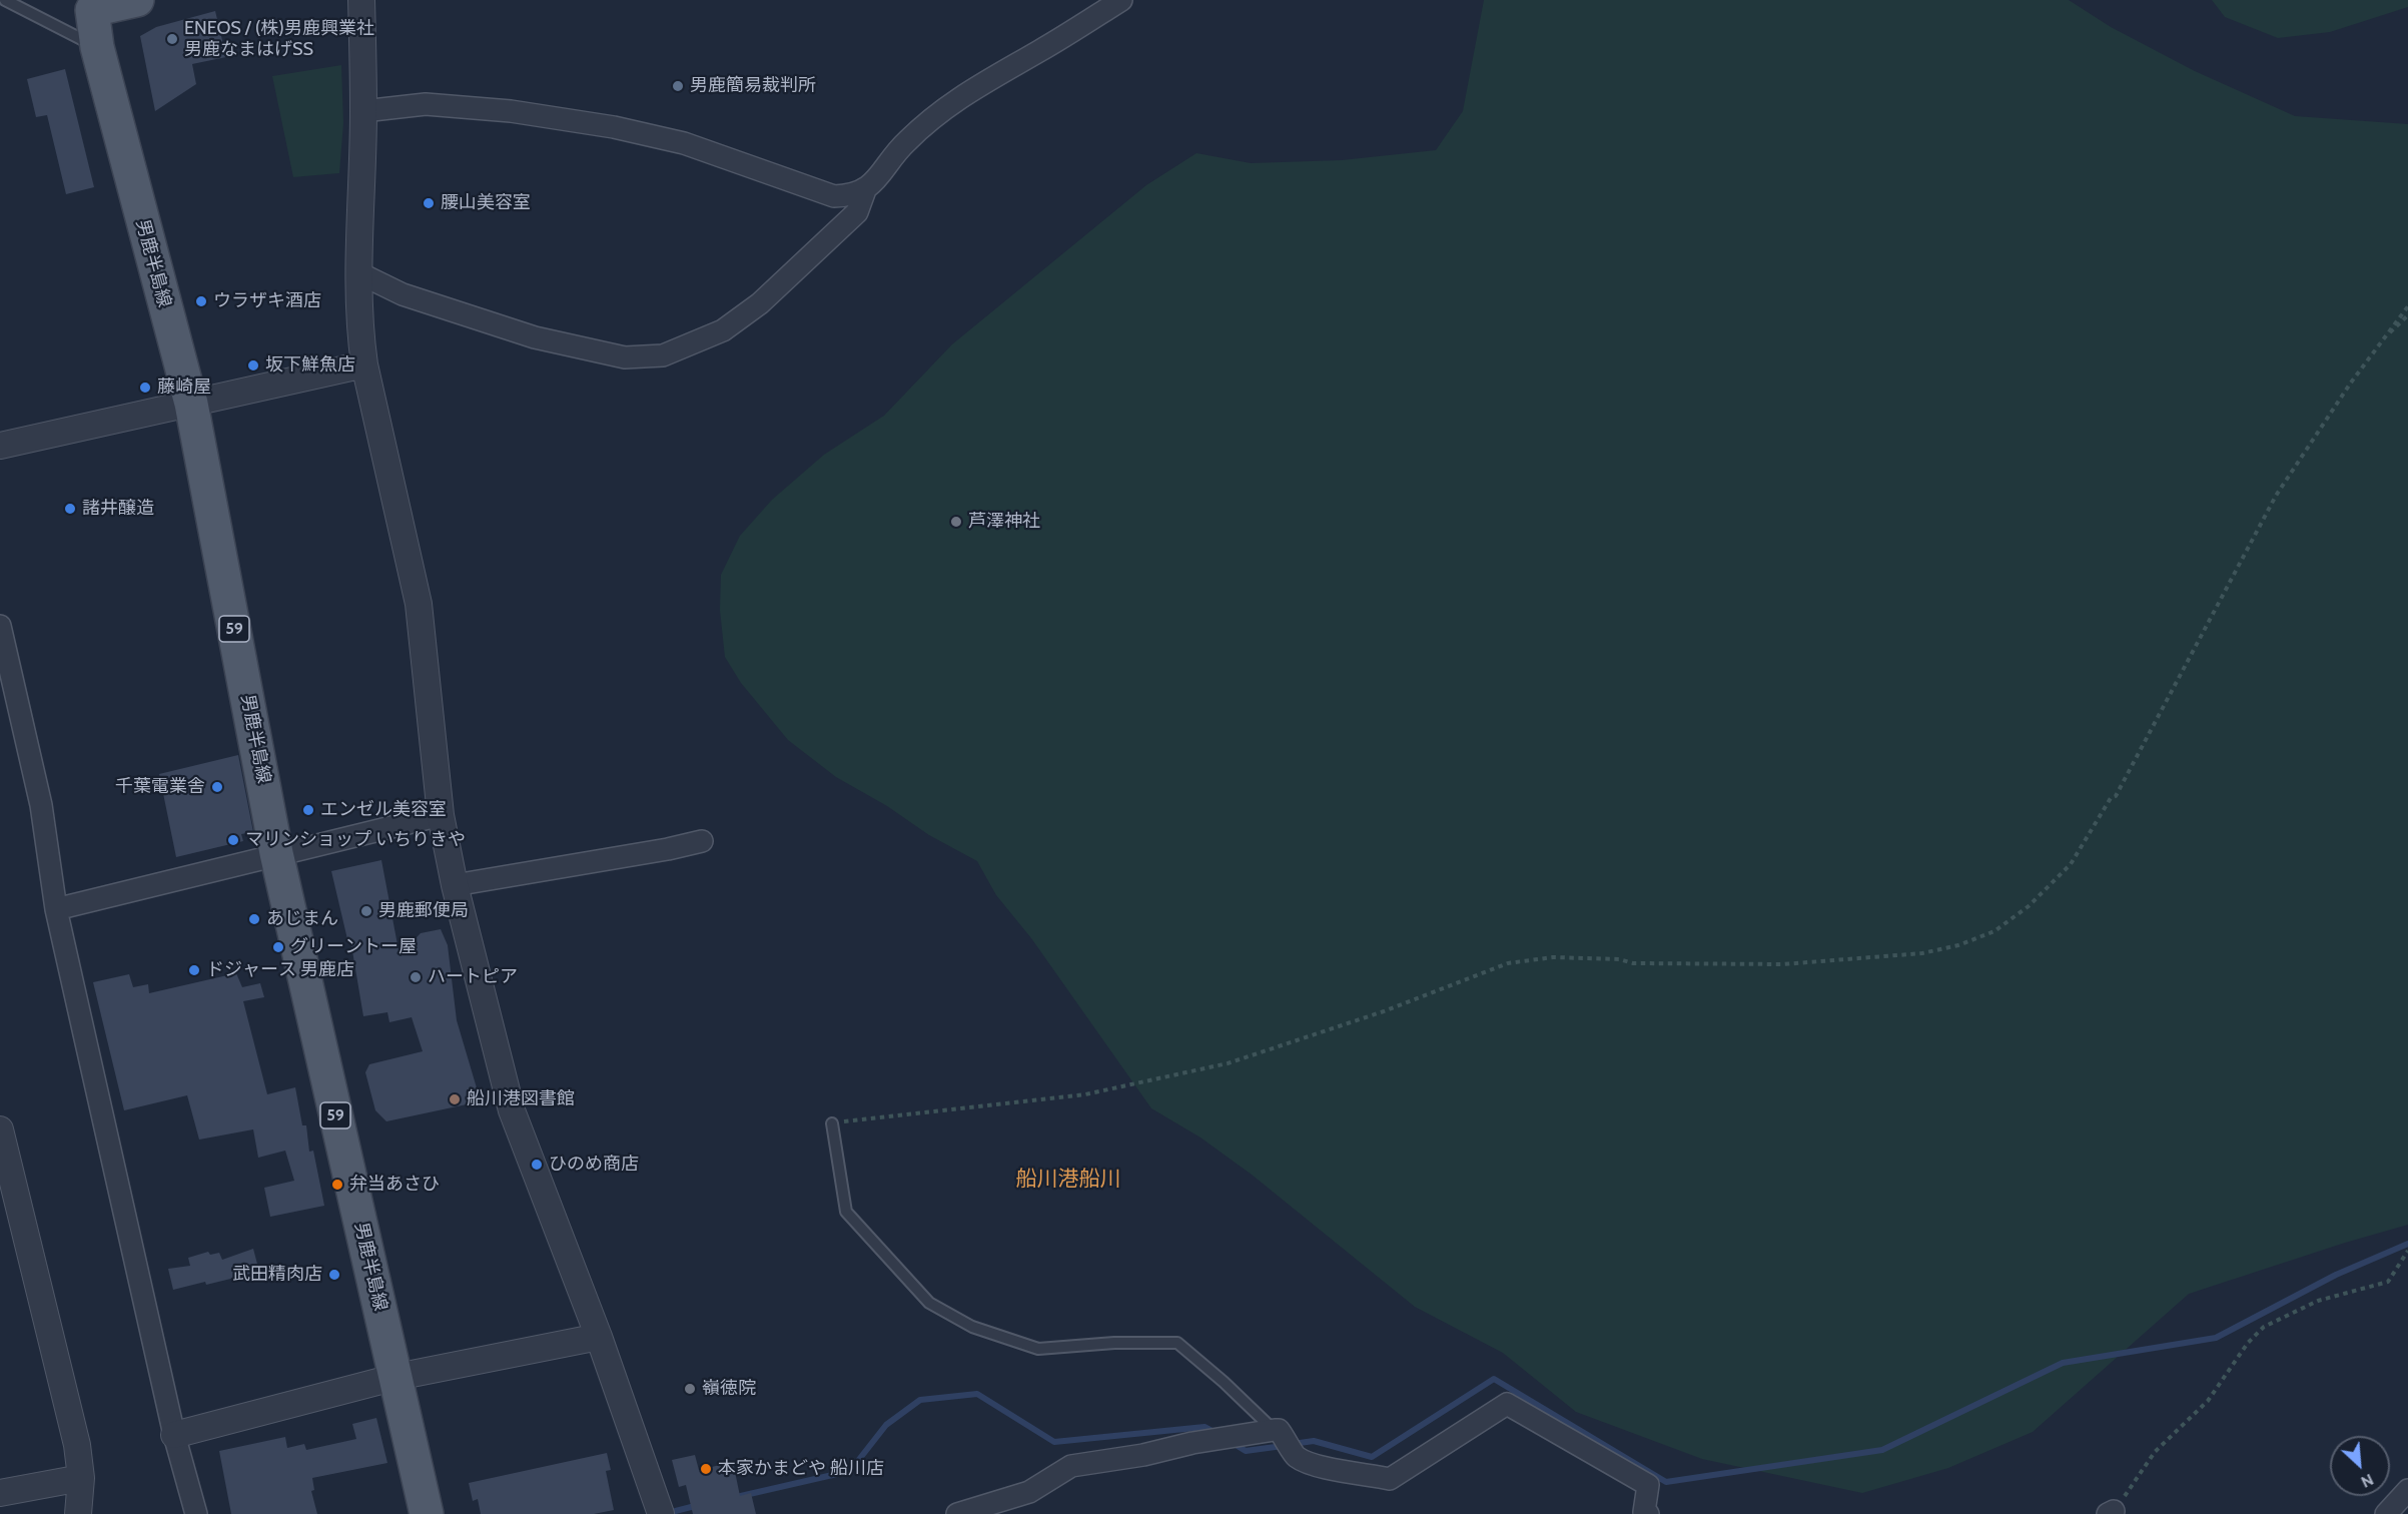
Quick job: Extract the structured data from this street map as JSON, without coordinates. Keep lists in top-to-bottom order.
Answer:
{
  "streets": {
    "main road": ["男鹿半島線", "59"]
  },
  "districts": ["船川港船川"],
  "places": [
    "ENEOS / (株)男鹿興業社 男鹿なまはげSS",
    "男鹿簡易裁判所",
    "腰山美容室",
    "ウラザキ酒店",
    "坂下鮮魚店",
    "藤崎屋",
    "諸井醸造",
    "芦澤神社",
    "千葉電業舎",
    "エンゼル美容室",
    "マリンショップ いちりきや",
    "男鹿郵便局",
    "あじまん",
    "グリーントー屋",
    "ドジャース 男鹿店",
    "ハートピア",
    "船川港図書館",
    "ひのめ商店",
    "弁当あさひ",
    "武田精肉店",
    "嶺徳院",
    "本家かまどや 船川店"
  ],
  "north": "bottom right"
}
